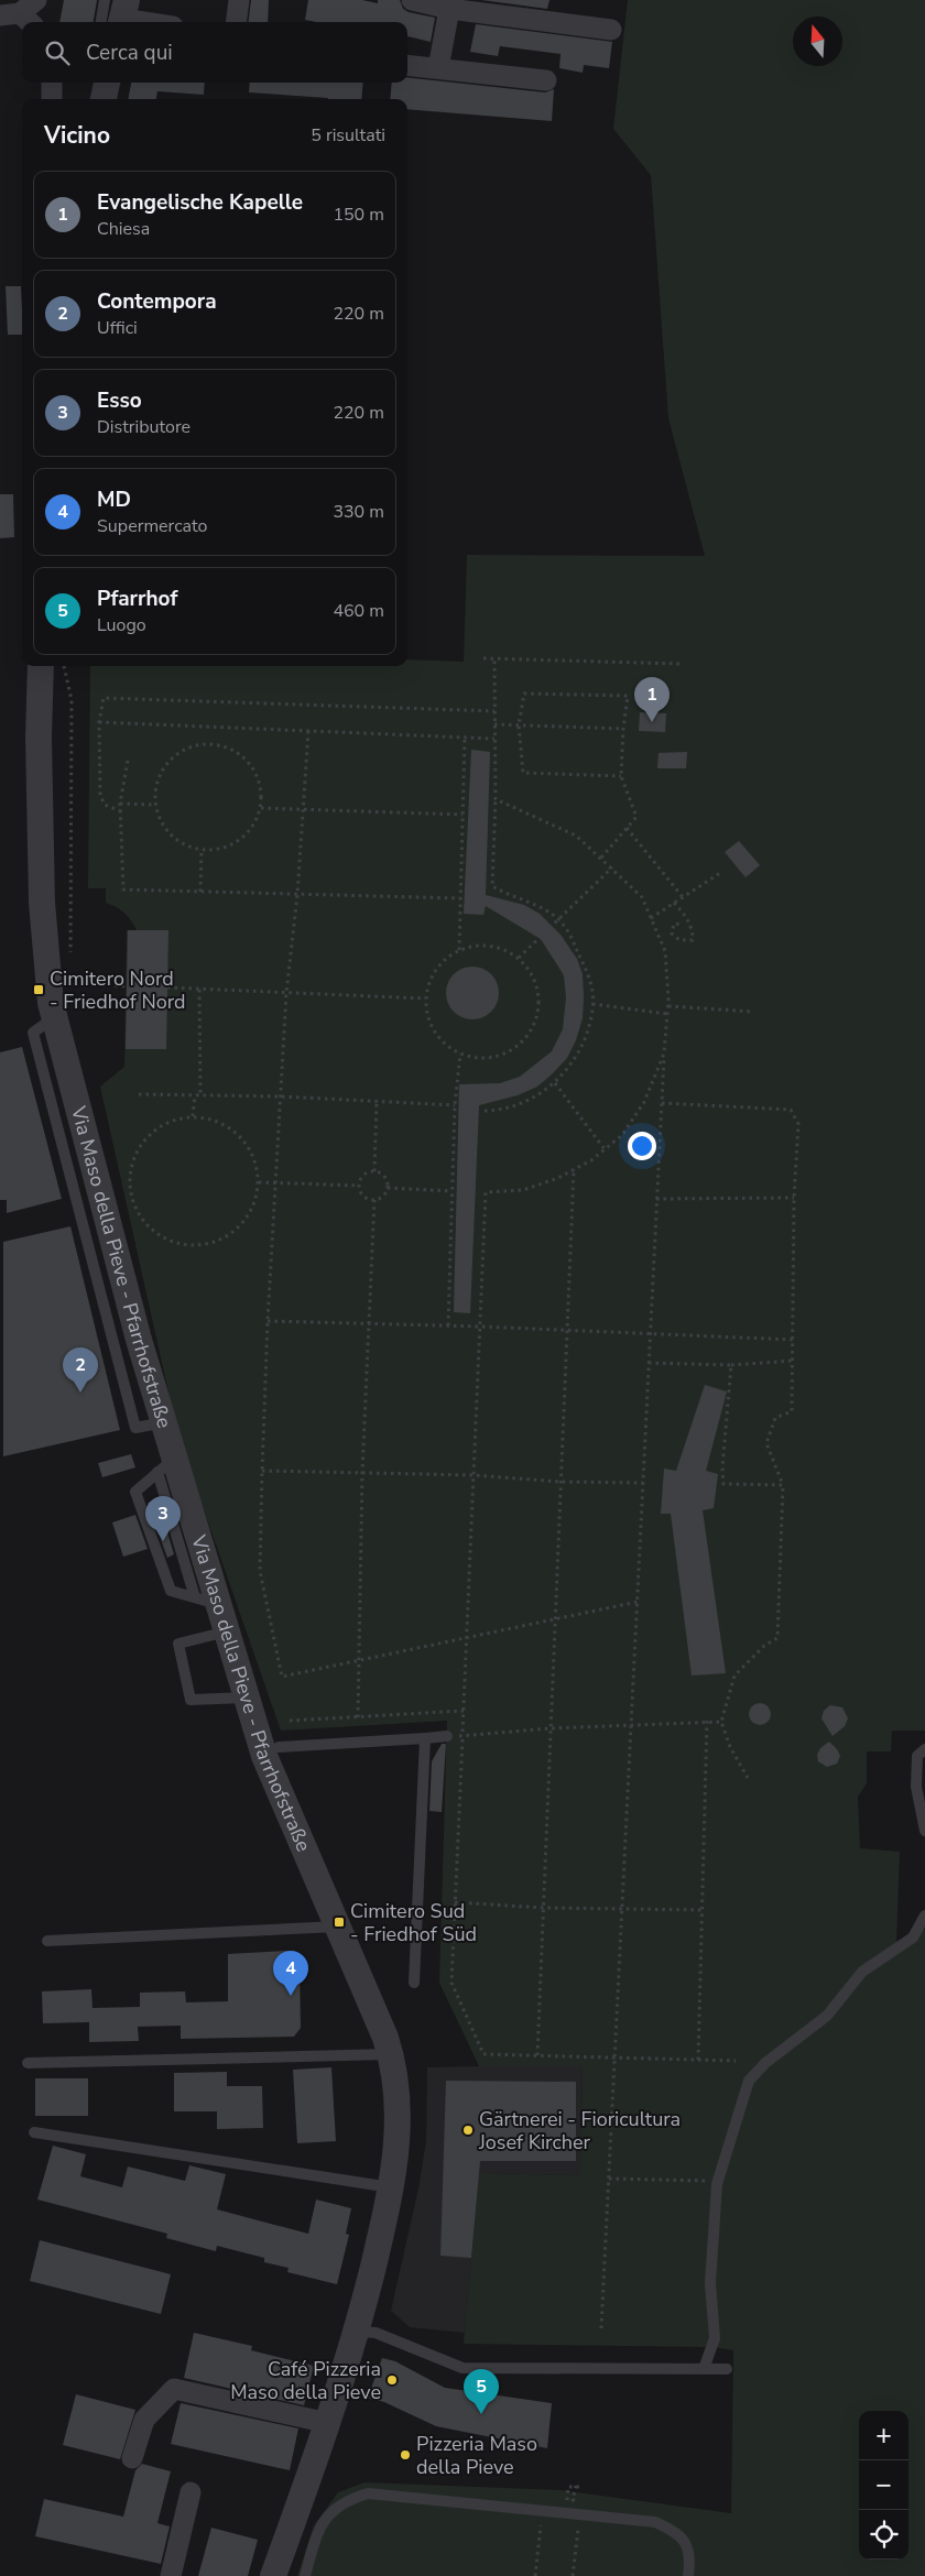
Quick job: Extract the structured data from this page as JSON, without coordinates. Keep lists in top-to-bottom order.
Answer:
{
  "streets": {
    "street": ["Via Maso della Pieve - Pfarrhofstraße"]
  },
  "places": {
    "transit": ["Cimitero Nord - Friedhof Nord", "Cimitero Sud - Friedhof Süd"],
    "other": ["Gärtnerei - Fioricultura Josef Kircher", "Café Pizzeria Maso della Pieve", "Pizzeria Maso della Pieve"]
  },
  "north": "top",
  "page": {
    "search": "Cerca qui",
    "heading": ["Vicino", "5 risultati"],
    "list": [
      {
        "mark": "1",
        "name": "Evangelische Kapelle",
        "note": "Chiesa",
        "value": "150 m"
      },
      {
        "mark": "2",
        "name": "Contempora",
        "note": "Uffici",
        "value": "220 m"
      },
      {
        "mark": "3",
        "name": "Esso",
        "note": "Distributore",
        "value": "220 m"
      },
      {
        "mark": "4",
        "name": "MD",
        "note": "Supermercato",
        "value": "330 m"
      },
      {
        "mark": "5",
        "name": "Pfarrhof",
        "note": "Luogo",
        "value": "460 m"
      }
    ],
    "pins": [
      "1",
      "2",
      "3",
      "4",
      "5"
    ],
    "map_buttons": ["+", "−"]
  }
}
